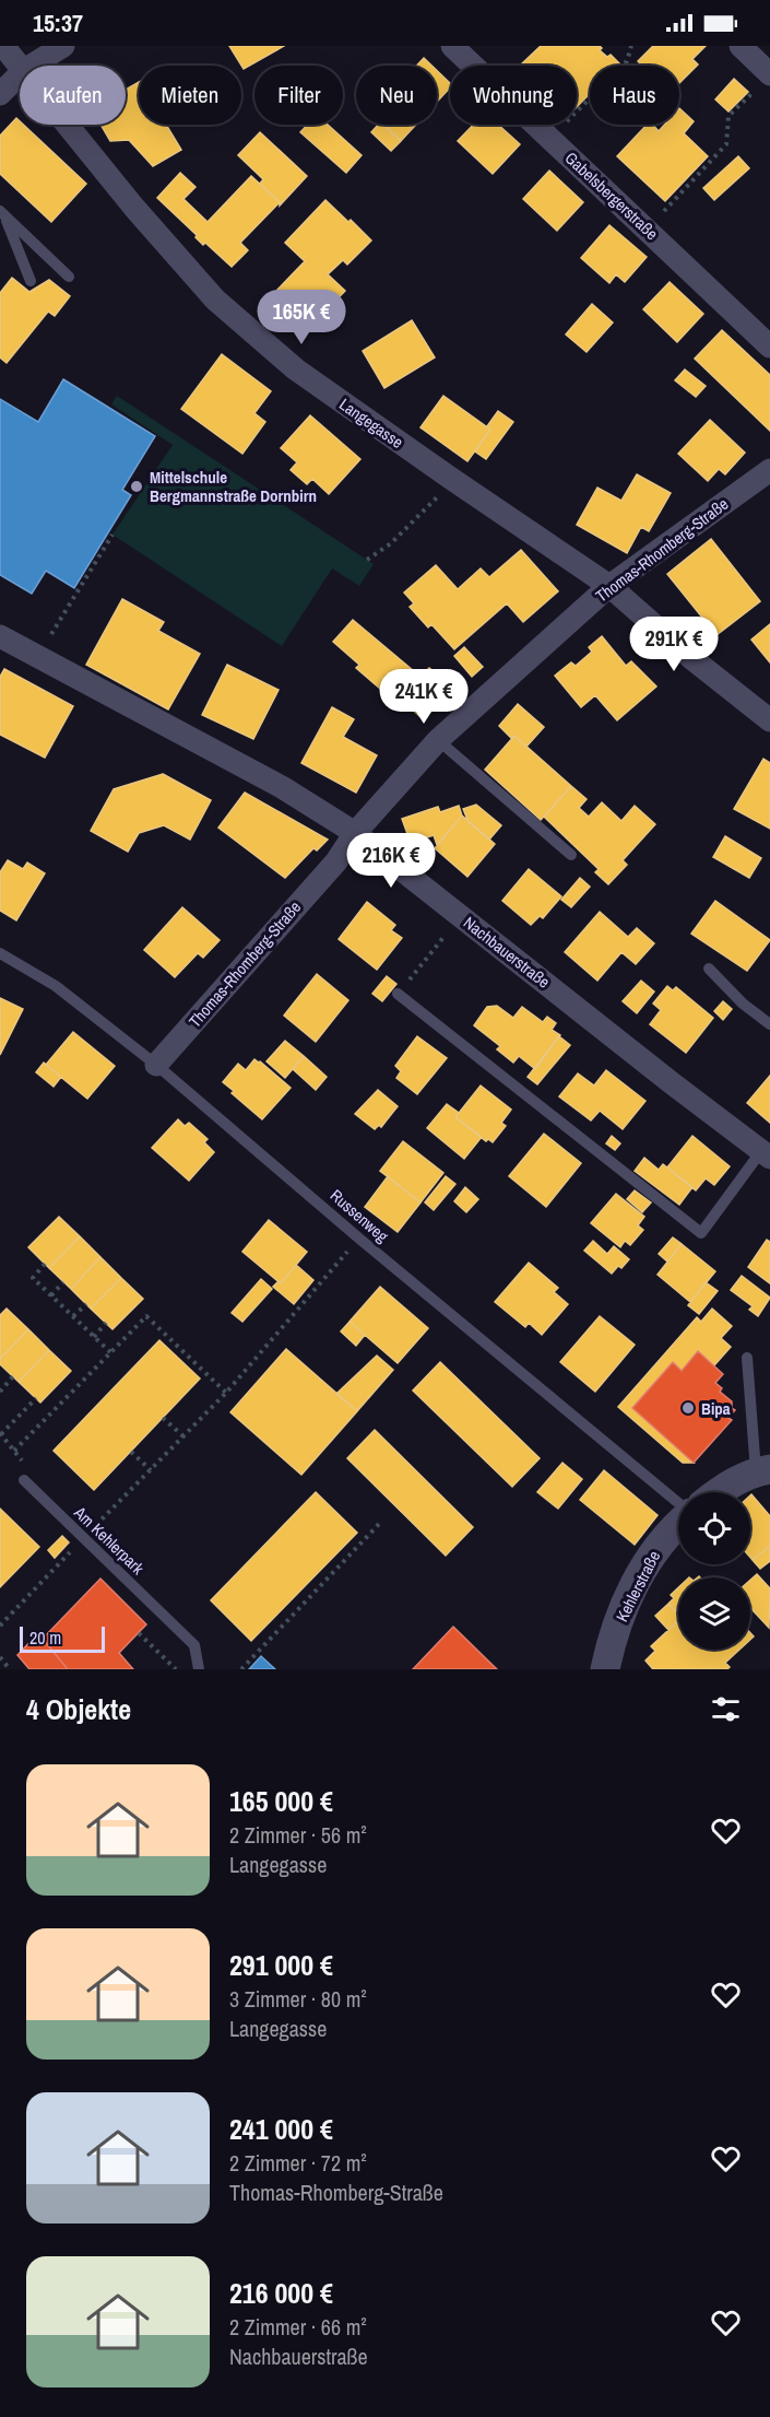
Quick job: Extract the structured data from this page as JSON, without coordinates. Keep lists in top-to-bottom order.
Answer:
{
  "streets": {
    "street": [
      "Gabelsbergerstraße",
      "Langegasse",
      "Thomas-Rhomberg-Straße",
      "Nachbauerstraße",
      "Kehlerstraße"
    ],
    "lane": ["Russenweg", "Am Kehlerpark"]
  },
  "crossings": [
    ["Langegasse", "Thomas-Rhomberg-Straße"],
    ["Thomas-Rhomberg-Straße", "Nachbauerstraße"],
    ["Thomas-Rhomberg-Straße", "Russenweg"]
  ],
  "places": ["Mittelschule Bergmannstraße Dornbirn", "Bipa"],
  "scale_bar": "20 m",
  "page": {
    "status": "15:37",
    "chip": [
      "Kaufen",
      "Mieten",
      "Filter",
      "Neu",
      "Wohnung",
      "Haus"
    ],
    "price": [
      "165K €",
      "291K €",
      "241K €",
      "216K €"
    ],
    "scale": "20 m",
    "heading": "4 Objekte",
    "list": [
      {
        "name": "165 000 €",
        "note": "2 Zimmer · 56 m² · Langegasse"
      },
      {
        "name": "291 000 €",
        "note": "3 Zimmer · 80 m² · Langegasse"
      },
      {
        "name": "241 000 €",
        "note": "2 Zimmer · 72 m² · Thomas-Rhomberg-Straße"
      },
      {
        "name": "216 000 €",
        "note": "2 Zimmer · 66 m² · Nachbauerstraße"
      }
    ]
  }
}
